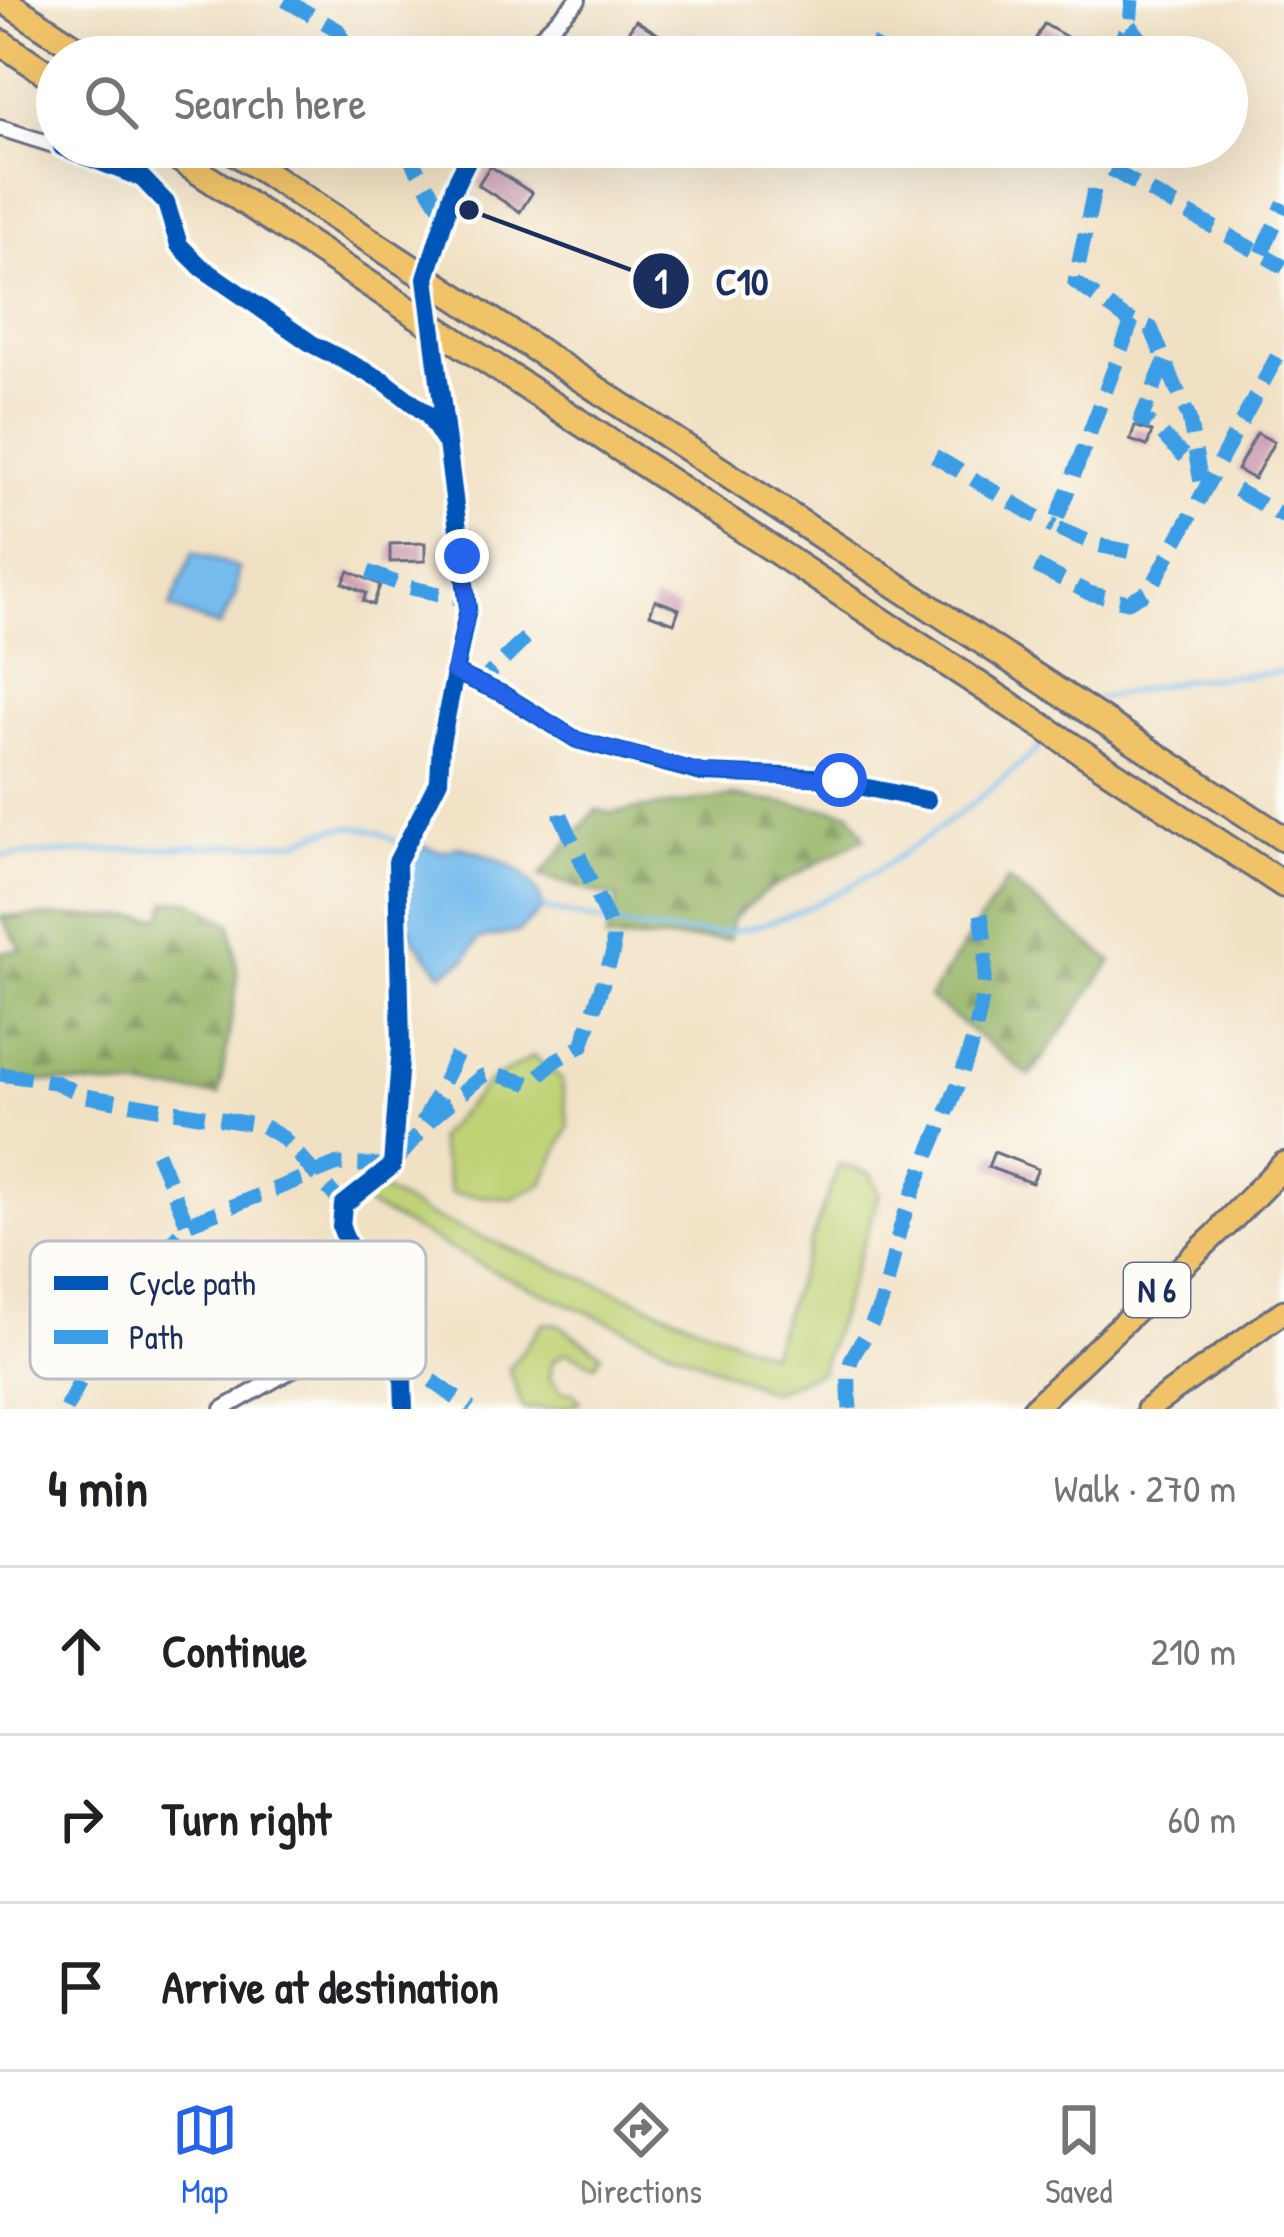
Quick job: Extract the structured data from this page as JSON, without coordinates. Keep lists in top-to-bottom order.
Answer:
{
  "streets": {
    "main road": ["N 6"]
  },
  "places": ["C10"],
  "legend": ["Cycle path", "Path"],
  "page": {
    "search": "Search here",
    "heading": ["4 min", "Walk · 270 m"],
    "list": [
      ["Continue", "210 m"],
      ["Turn right", "60 m"],
      "Arrive at destination"
    ],
    "nav": ["Map", "Directions", "Saved"]
  }
}
